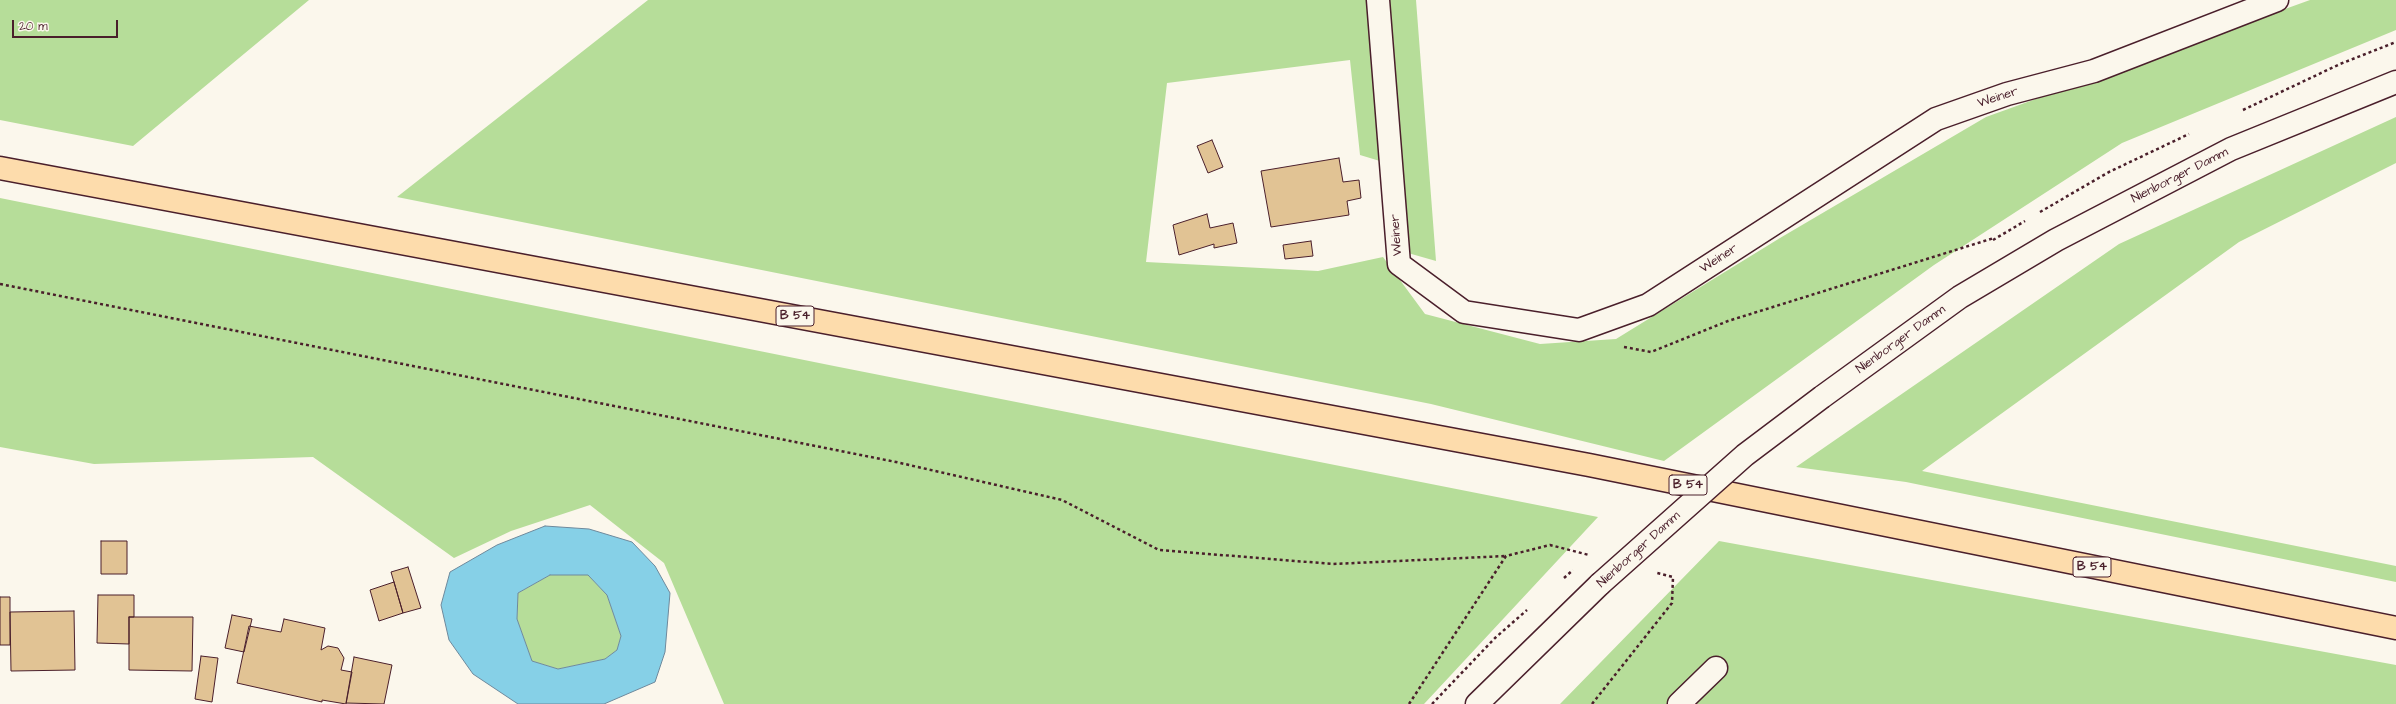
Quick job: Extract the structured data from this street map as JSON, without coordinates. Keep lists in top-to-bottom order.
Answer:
{
  "streets": {
    "highway": ["B 54"],
    "street": ["Weiner", "Nienborger Damm"]
  },
  "scale_bar": "20 m"
}
